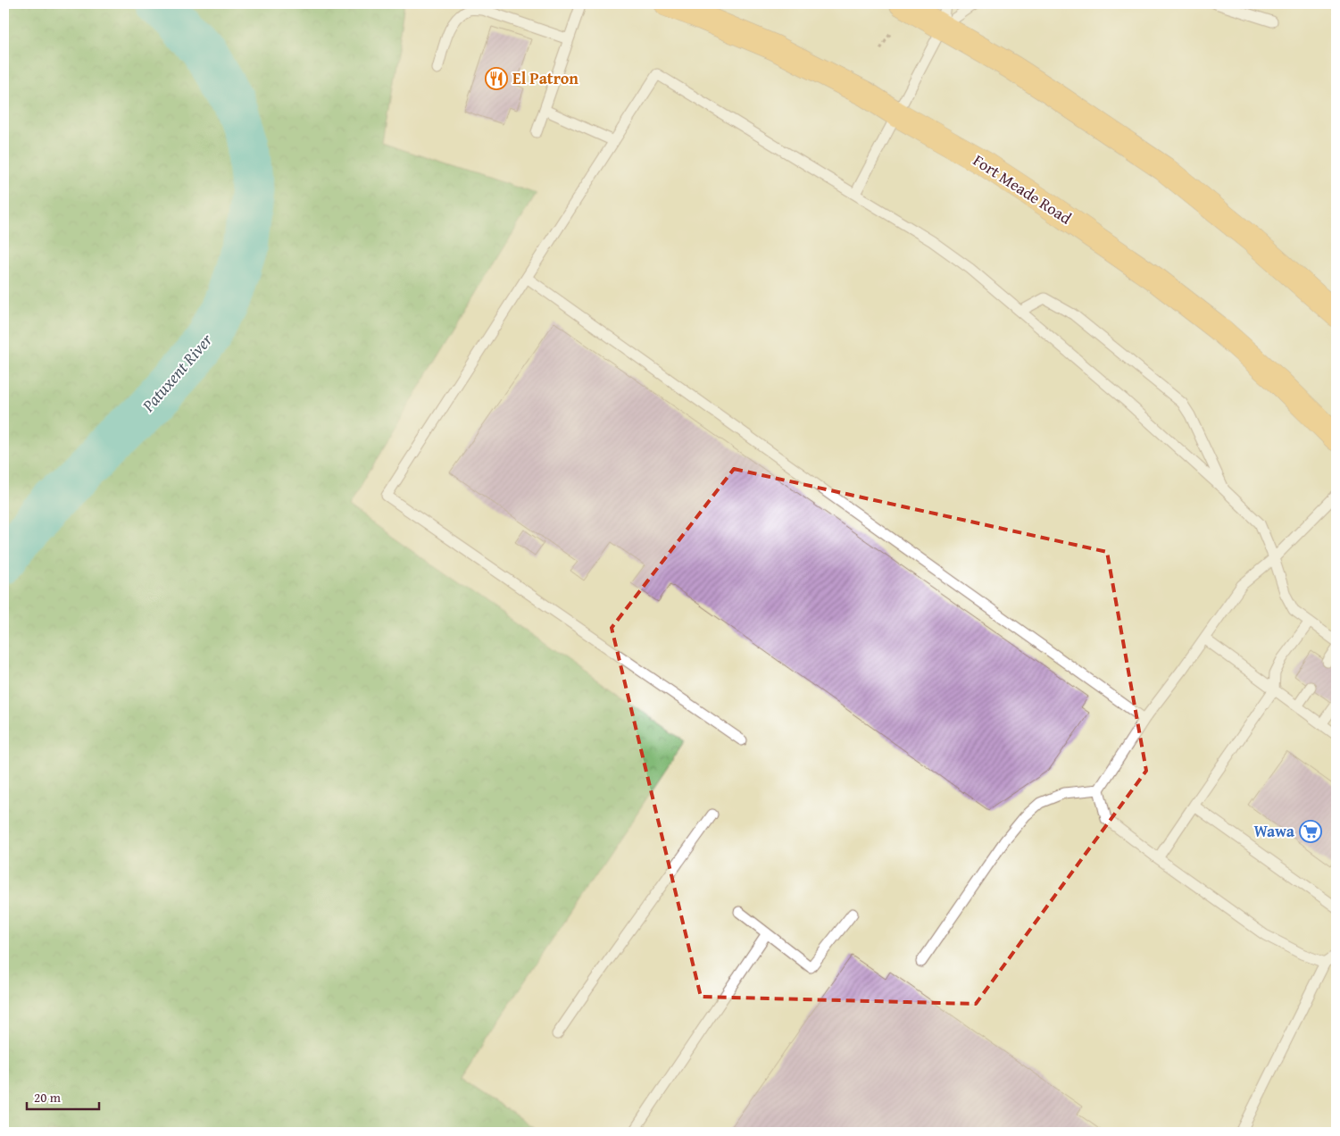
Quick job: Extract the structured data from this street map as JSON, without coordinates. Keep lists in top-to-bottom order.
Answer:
{
  "streets": {
    "main road": ["Fort Meade Road"]
  },
  "water": ["Patuxent River"],
  "places": {
    "restaurant": ["El Patron"],
    "supermarket": ["Wawa"]
  },
  "scale_bar": "20 m"
}
